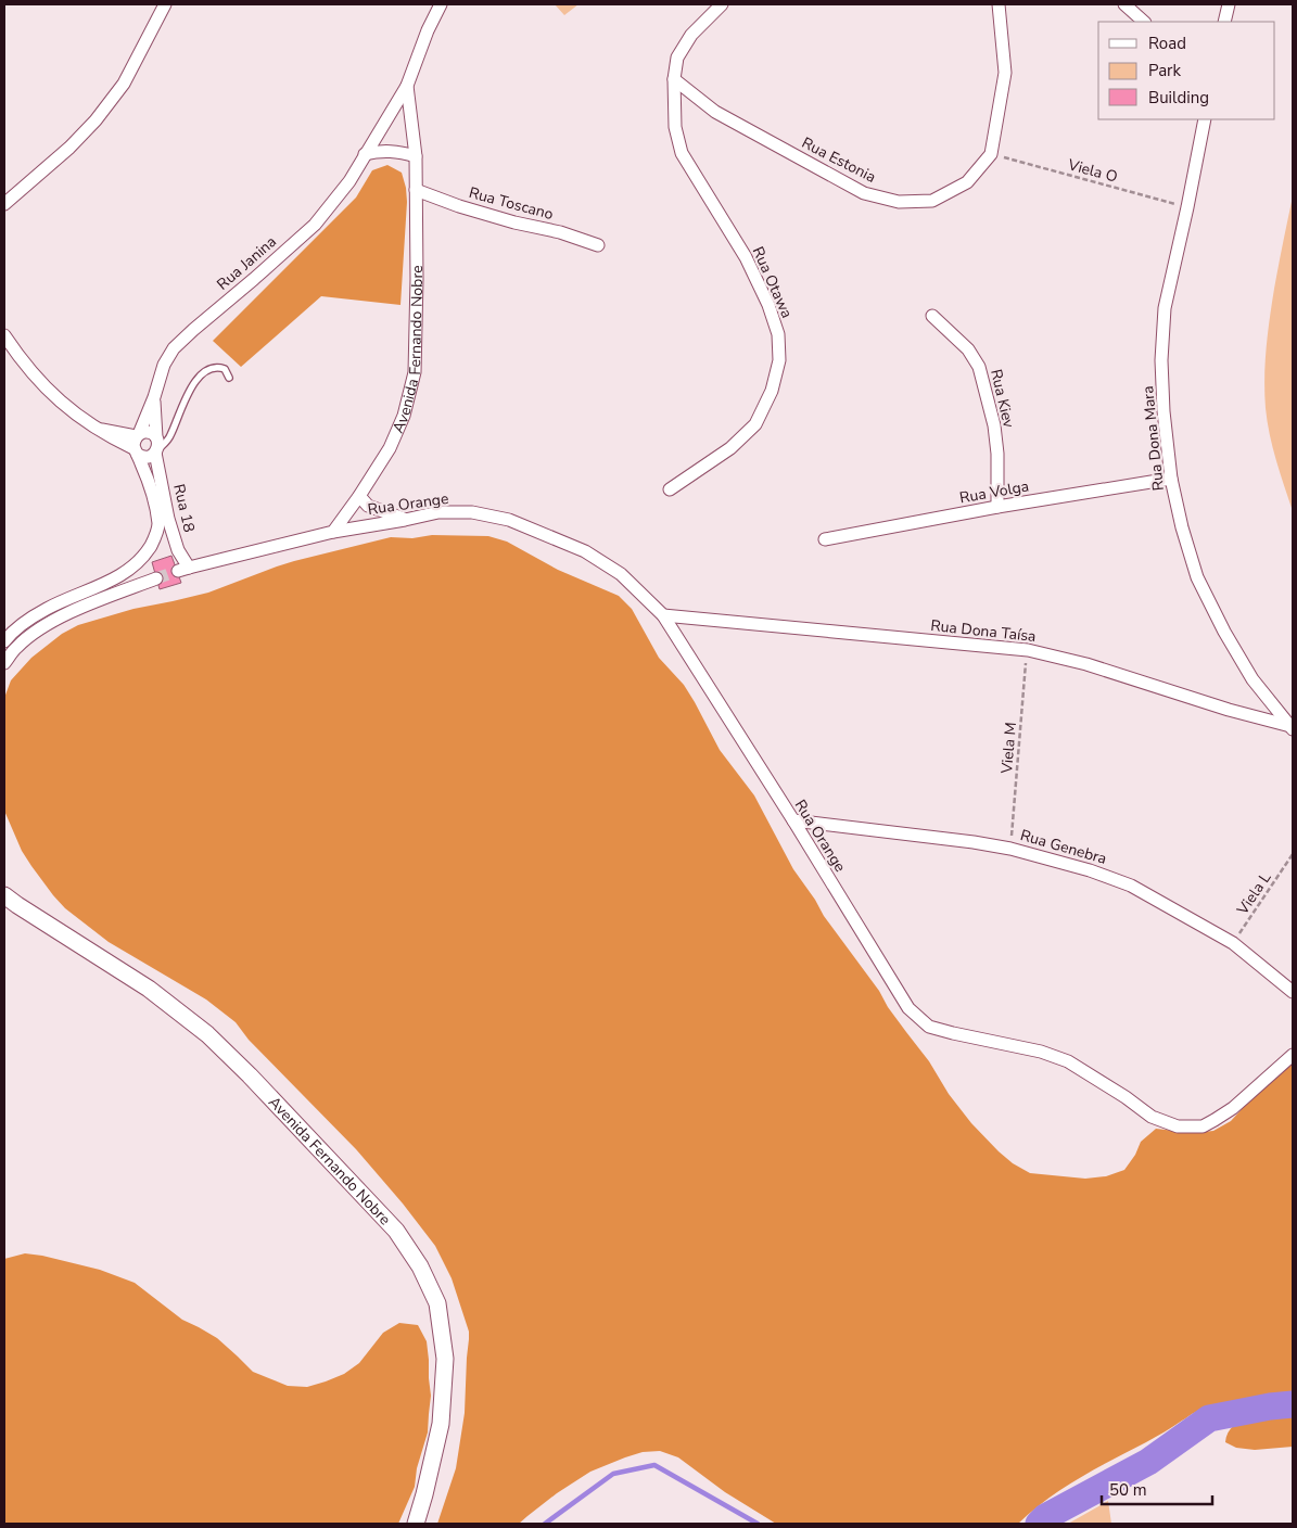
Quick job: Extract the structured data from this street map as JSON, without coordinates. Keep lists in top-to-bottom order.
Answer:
{
  "streets": {
    "main road": ["Avenida Fernando Nobre"],
    "street": [
      "Rua Estonia",
      "Rua Toscano",
      "Rua Janina",
      "Rua Otawa",
      "Rua Kiev",
      "Rua Dona Mara",
      "Rua Volga",
      "Rua Orange",
      "Rua 18",
      "Rua Dona Taísa",
      "Rua Genebra"
    ],
    "path": ["Viela O", "Viela M", "Viela L"]
  },
  "crossings": [
    ["Rua Estonia", "Viela O"],
    ["Rua Estonia", "Rua Otawa"],
    ["Viela O", "Rua Dona Mara"],
    ["Rua Toscano", "Avenida Fernando Nobre"],
    ["Rua Janina", "Avenida Fernando Nobre"],
    ["Rua Janina", "Rua 18"],
    ["Avenida Fernando Nobre", "Rua Orange"],
    ["Avenida Fernando Nobre", "Rua 18"],
    ["Rua Kiev", "Rua Volga"],
    ["Rua Dona Mara", "Rua Volga"],
    ["Rua Dona Mara", "Rua Dona Taísa"],
    ["Rua Orange", "Rua 18"],
    ["Rua Orange", "Rua Dona Taísa"],
    ["Rua Orange", "Rua Genebra"],
    ["Rua Dona Taísa", "Viela M"],
    ["Viela M", "Rua Genebra"],
    ["Rua Genebra", "Viela L"]
  ],
  "legend": ["Road", "Park", "Building"],
  "scale_bar": "50 m"
}
